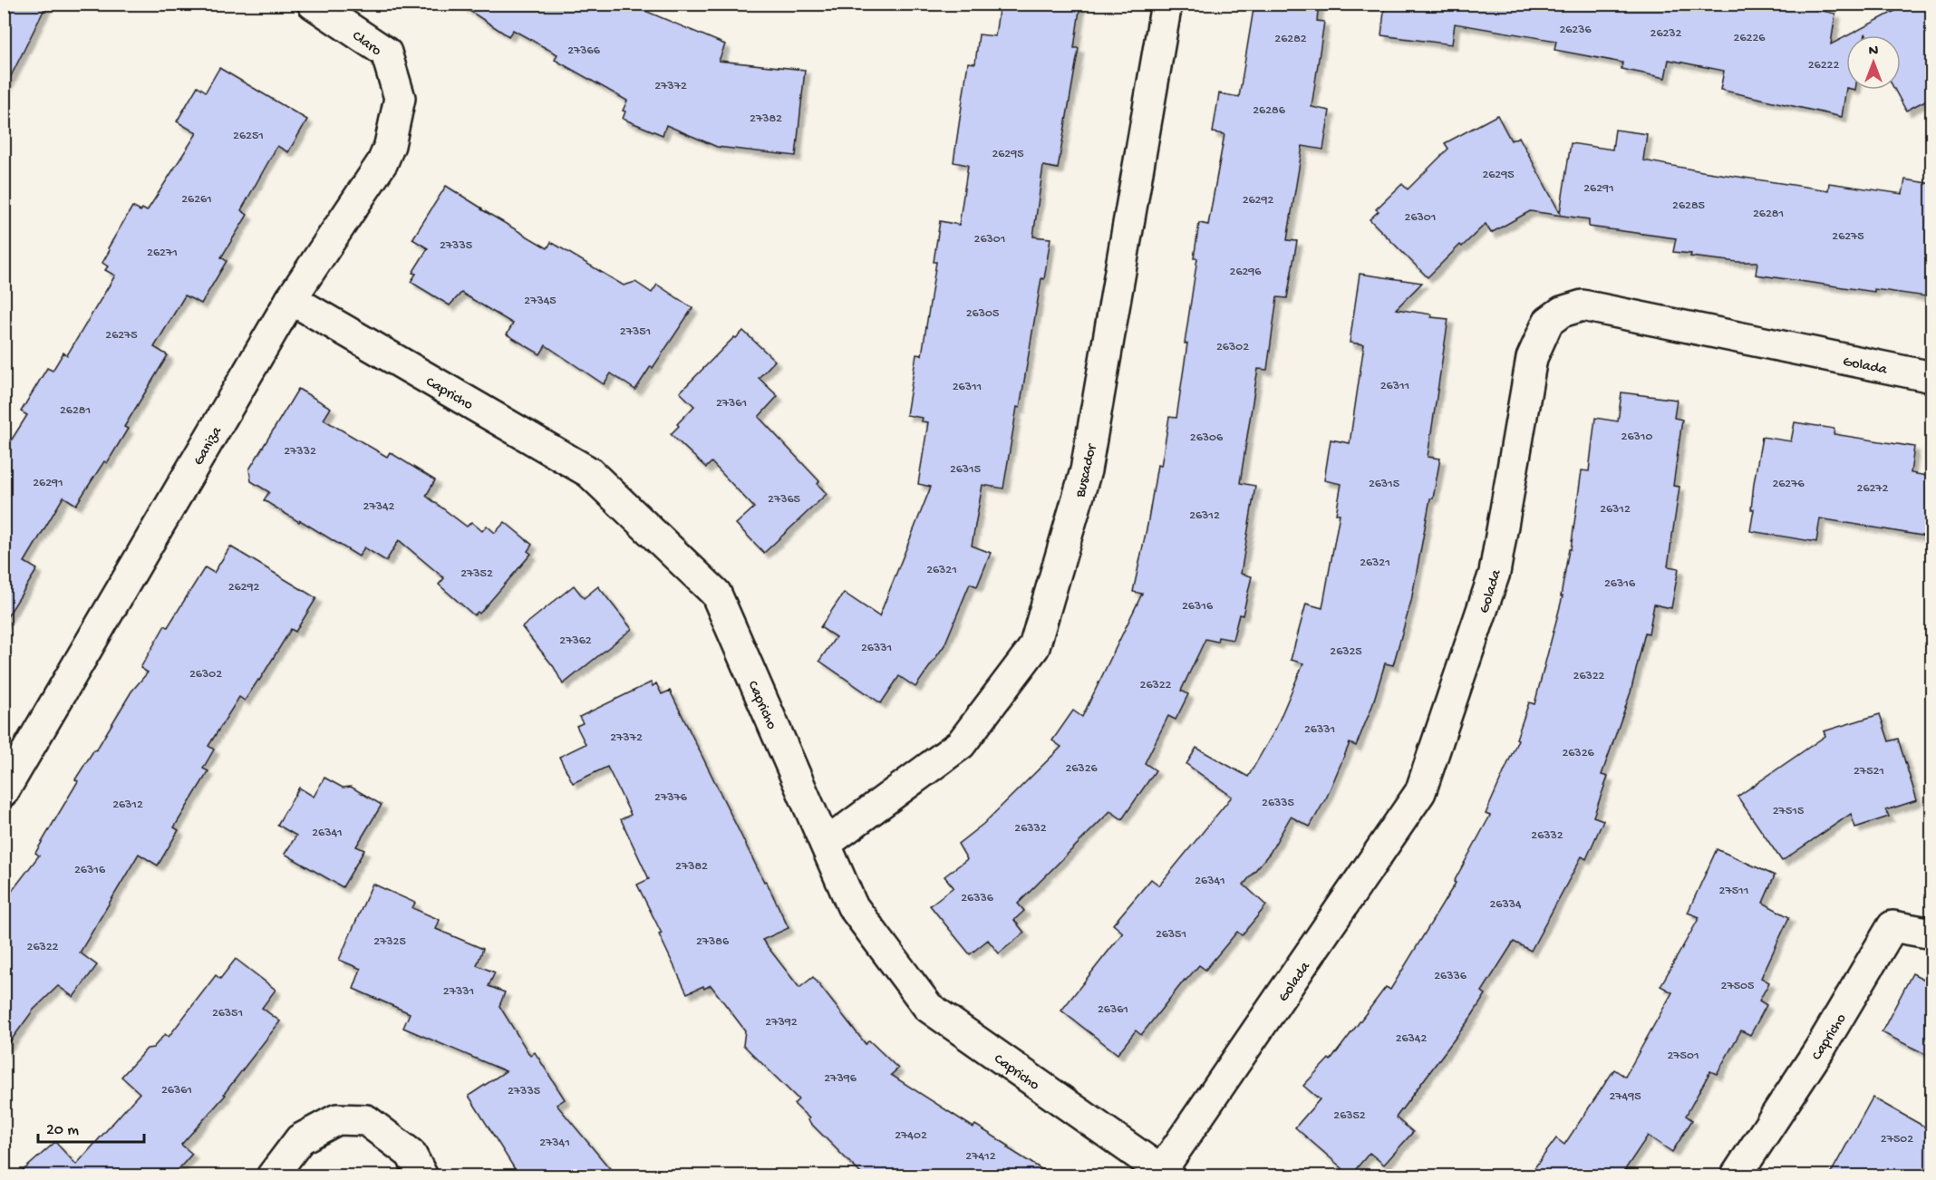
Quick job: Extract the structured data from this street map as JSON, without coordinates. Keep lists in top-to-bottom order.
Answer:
{
  "streets": {
    "street": [
      "Claro",
      "Golada",
      "Capricho",
      "Ganiza",
      "Buscador"
    ]
  },
  "crossings": [
    ["Claro", "Ganiza"],
    ["Golada", "Capricho"],
    ["Capricho", "Ganiza"],
    ["Capricho", "Buscador"]
  ],
  "house_numbers": [
    "26236",
    "26232",
    "26226",
    "26282",
    "27366",
    "26222",
    "27372",
    "26286",
    "27382",
    "26251",
    "26295",
    "26295",
    "26291",
    "26261",
    "26292",
    "26285",
    "26281",
    "26301",
    "26275",
    "26301",
    "27335",
    "26271",
    "26296",
    "27345",
    "26305",
    "27351",
    "26275",
    "26302",
    "26311",
    "26311",
    "27361",
    "26281",
    "26310",
    "26306",
    "27332",
    "26315",
    "26291",
    "26315",
    "26276",
    "26272",
    "27365",
    "27342",
    "26312",
    "26312",
    "26321",
    "26321",
    "27352",
    "26316",
    "26292",
    "26316",
    "27362",
    "26331",
    "26325",
    "26302",
    "26322",
    "26322",
    "26331",
    "27372",
    "26326",
    "26326",
    "27521",
    "27376",
    "26335",
    "26312",
    "27515",
    "26332",
    "26341",
    "26332",
    "27382",
    "26316",
    "26341",
    "27511",
    "26336",
    "26334",
    "26351",
    "27325",
    "27386",
    "26322",
    "26336",
    "27505",
    "27331",
    "26361",
    "26351",
    "27392",
    "26342",
    "27501",
    "27396",
    "26361",
    "27335",
    "27495",
    "26352",
    "27402",
    "27502",
    "27341",
    "27412"
  ],
  "scale_bar": "20 m",
  "north": "top"
}
